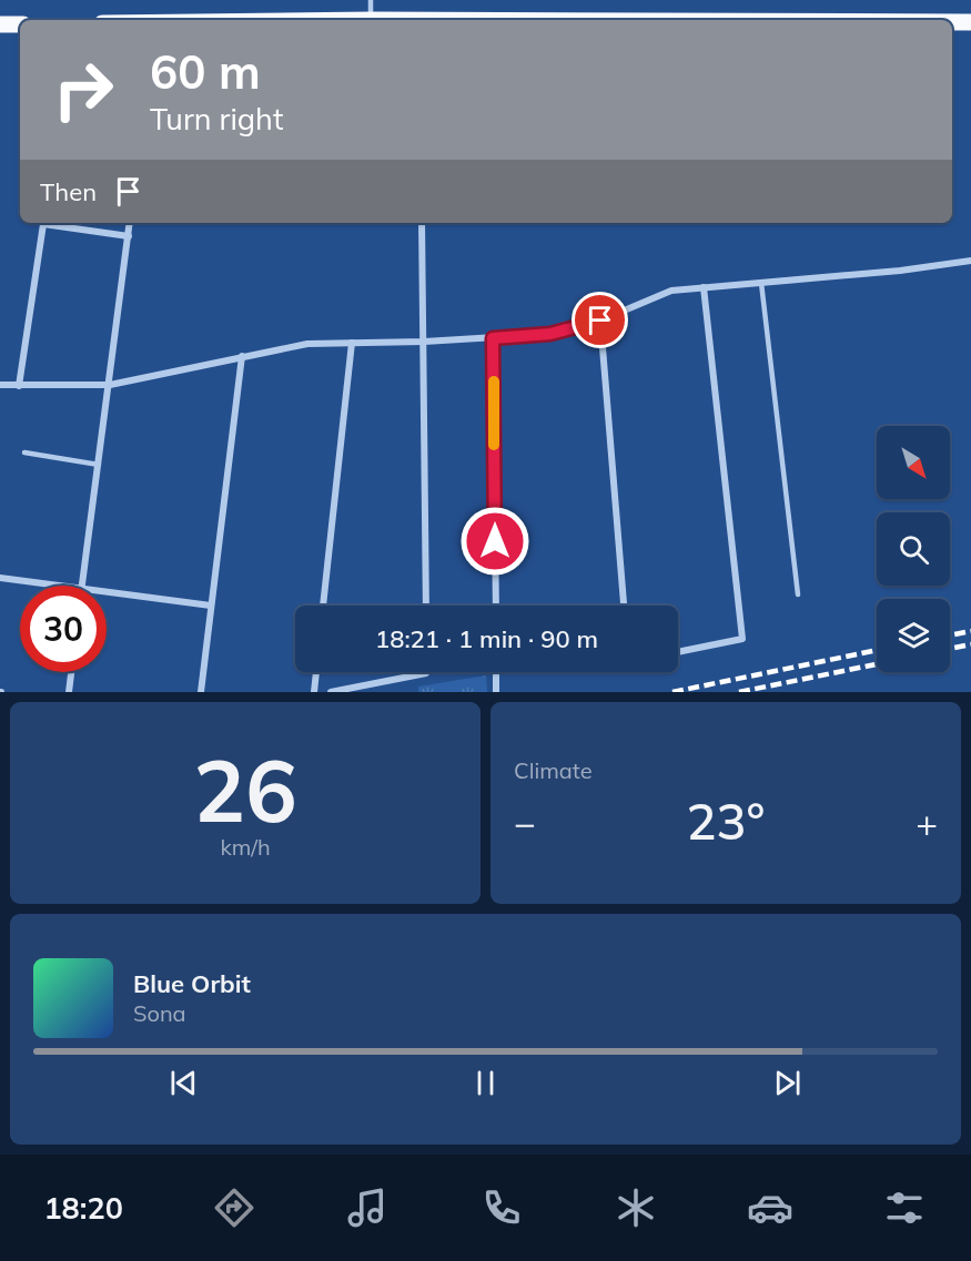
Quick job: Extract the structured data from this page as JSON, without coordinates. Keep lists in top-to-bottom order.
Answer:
{
  "north": "bottom right",
  "page": {
    "turn": ["60 m", "Turn right"],
    "then": "Then",
    "limit": "30",
    "trip": "18:21 · 1 min · 90 m",
    "tile": [
      ["26", "km/h"],
      "Climate"
    ],
    "heat": ["−", "23°", "+"],
    "song": ["Blue Orbit", "Sona"],
    "tabs": "18:20"
  }
}
